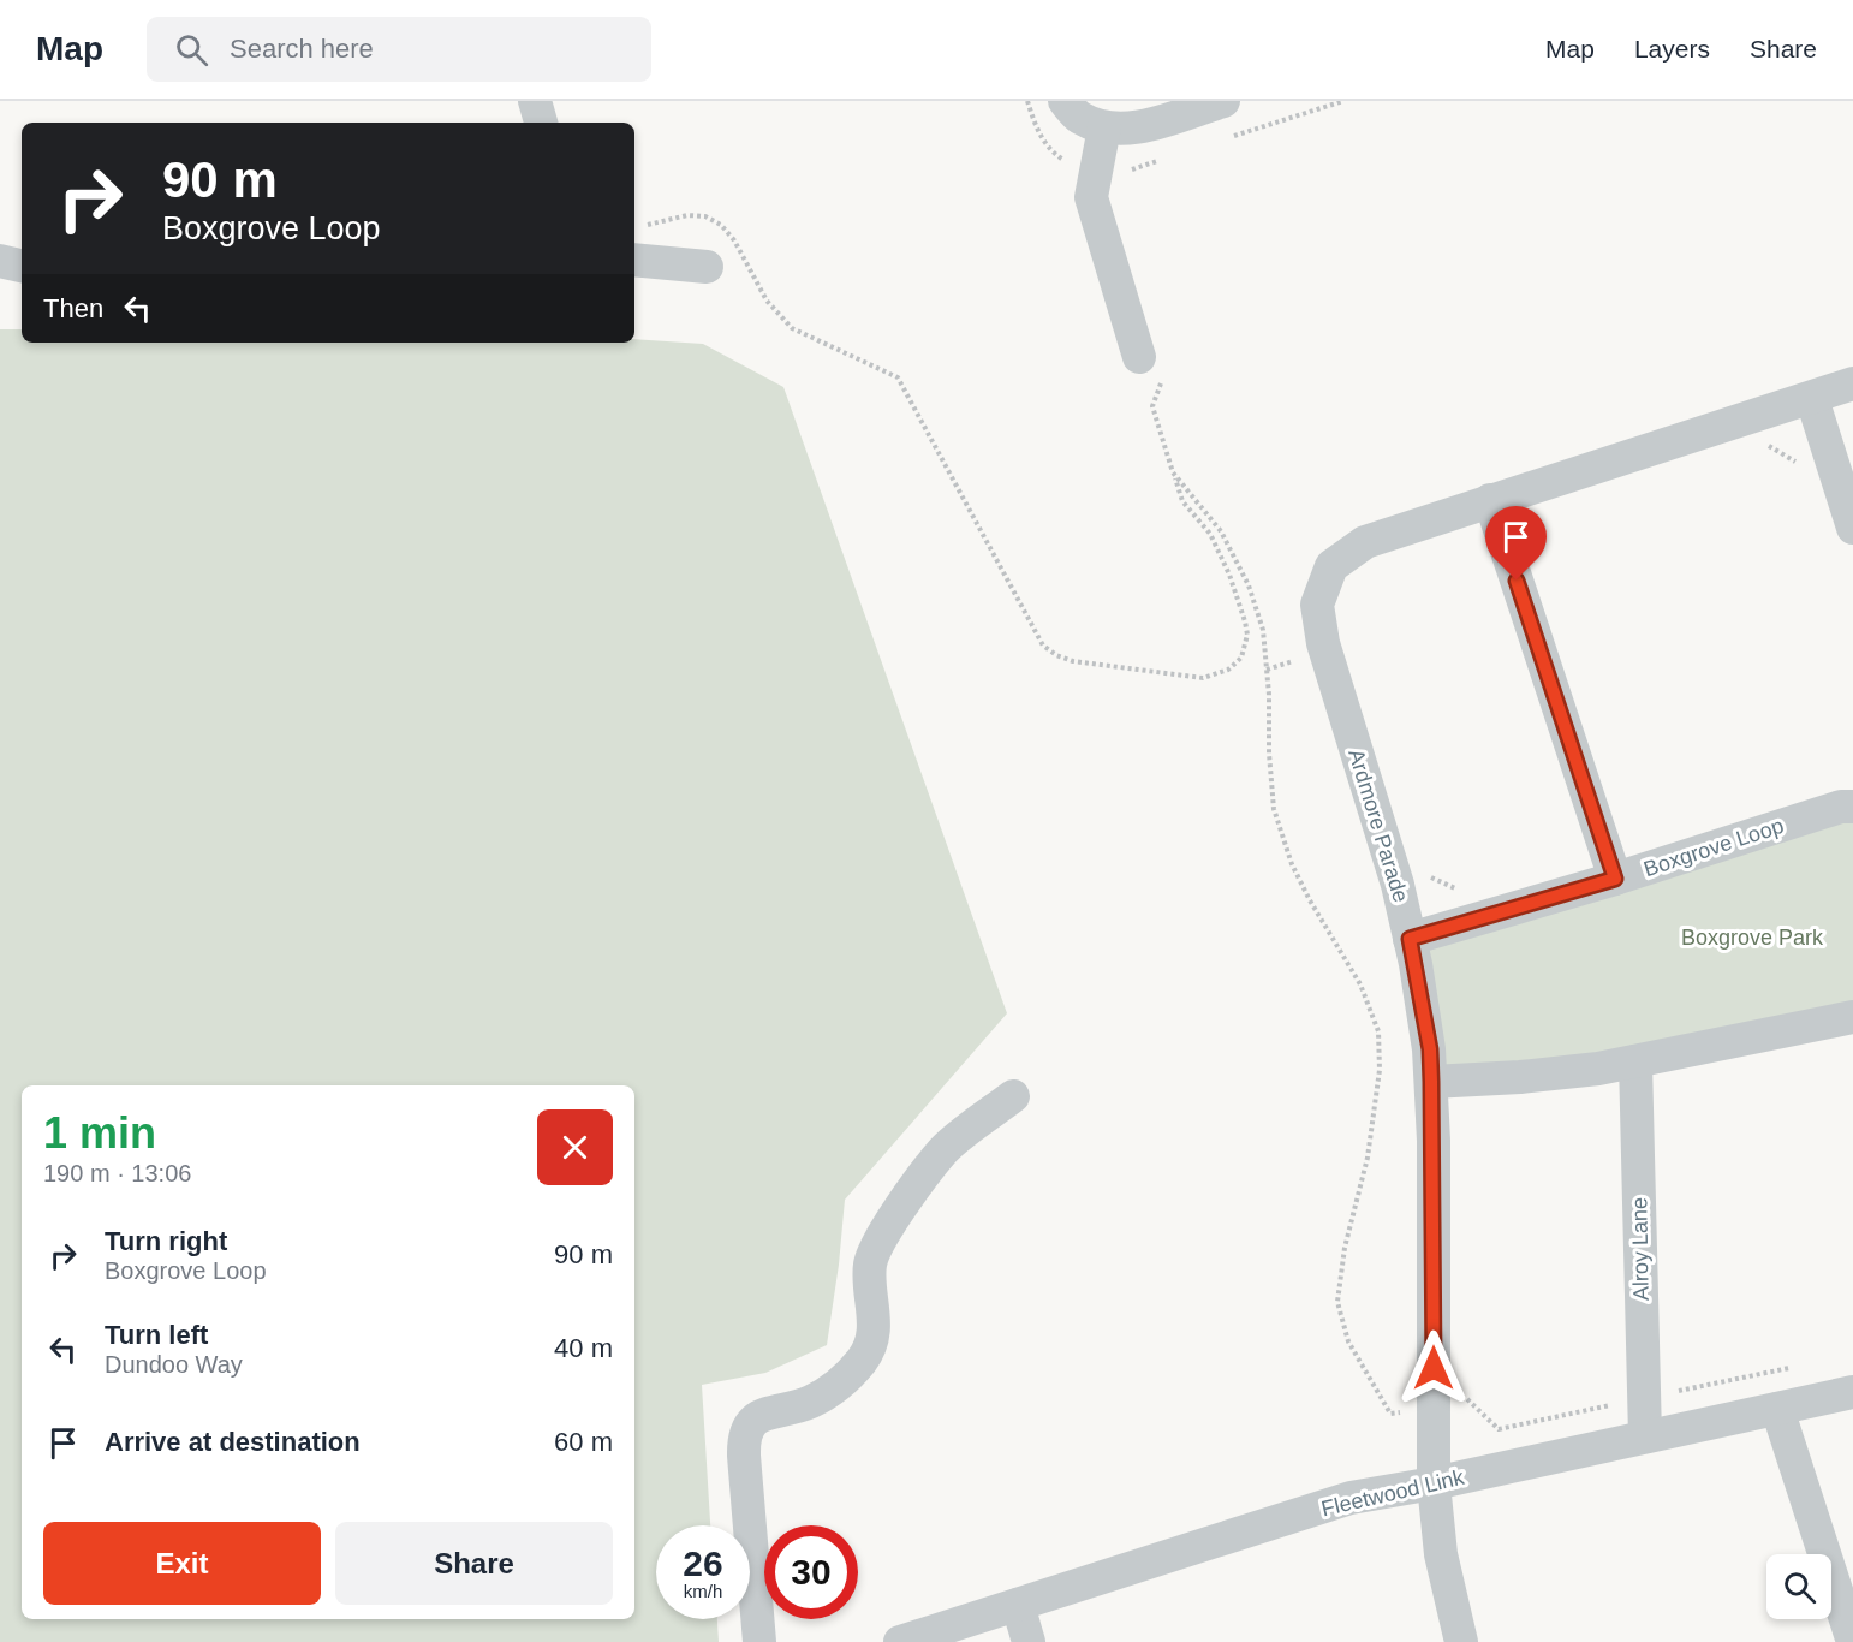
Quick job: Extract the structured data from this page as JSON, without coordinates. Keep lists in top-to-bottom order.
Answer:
{
  "streets": {
    "street": [
      "Ardmore Parade",
      "Boxgrove Loop",
      "Alroy Lane",
      "Fleetwood Link"
    ]
  },
  "crossings": [
    ["Ardmore Parade", "Boxgrove Loop"],
    ["Ardmore Parade", "Fleetwood Link"],
    ["Alroy Lane", "Fleetwood Link"]
  ],
  "parks": ["Boxgrove Park"],
  "page": {
    "header": "Map",
    "search": "Search here",
    "nav": ["Map", "Layers", "Share"],
    "turn": ["90 m", "Boxgrove Loop"],
    "then": "Then",
    "heading": ["1 min", "190 m · 13:06"],
    "list": [
      {
        "name": "Turn right",
        "note": "Boxgrove Loop",
        "value": "90 m"
      },
      {
        "name": "Turn left",
        "note": "Dundoo Way",
        "value": "40 m"
      },
      {
        "name": "Arrive at destination",
        "value": "60 m"
      }
    ],
    "buttons": ["Exit", "Share"],
    "speed": "26 km/h",
    "limit": "30"
  }
}
